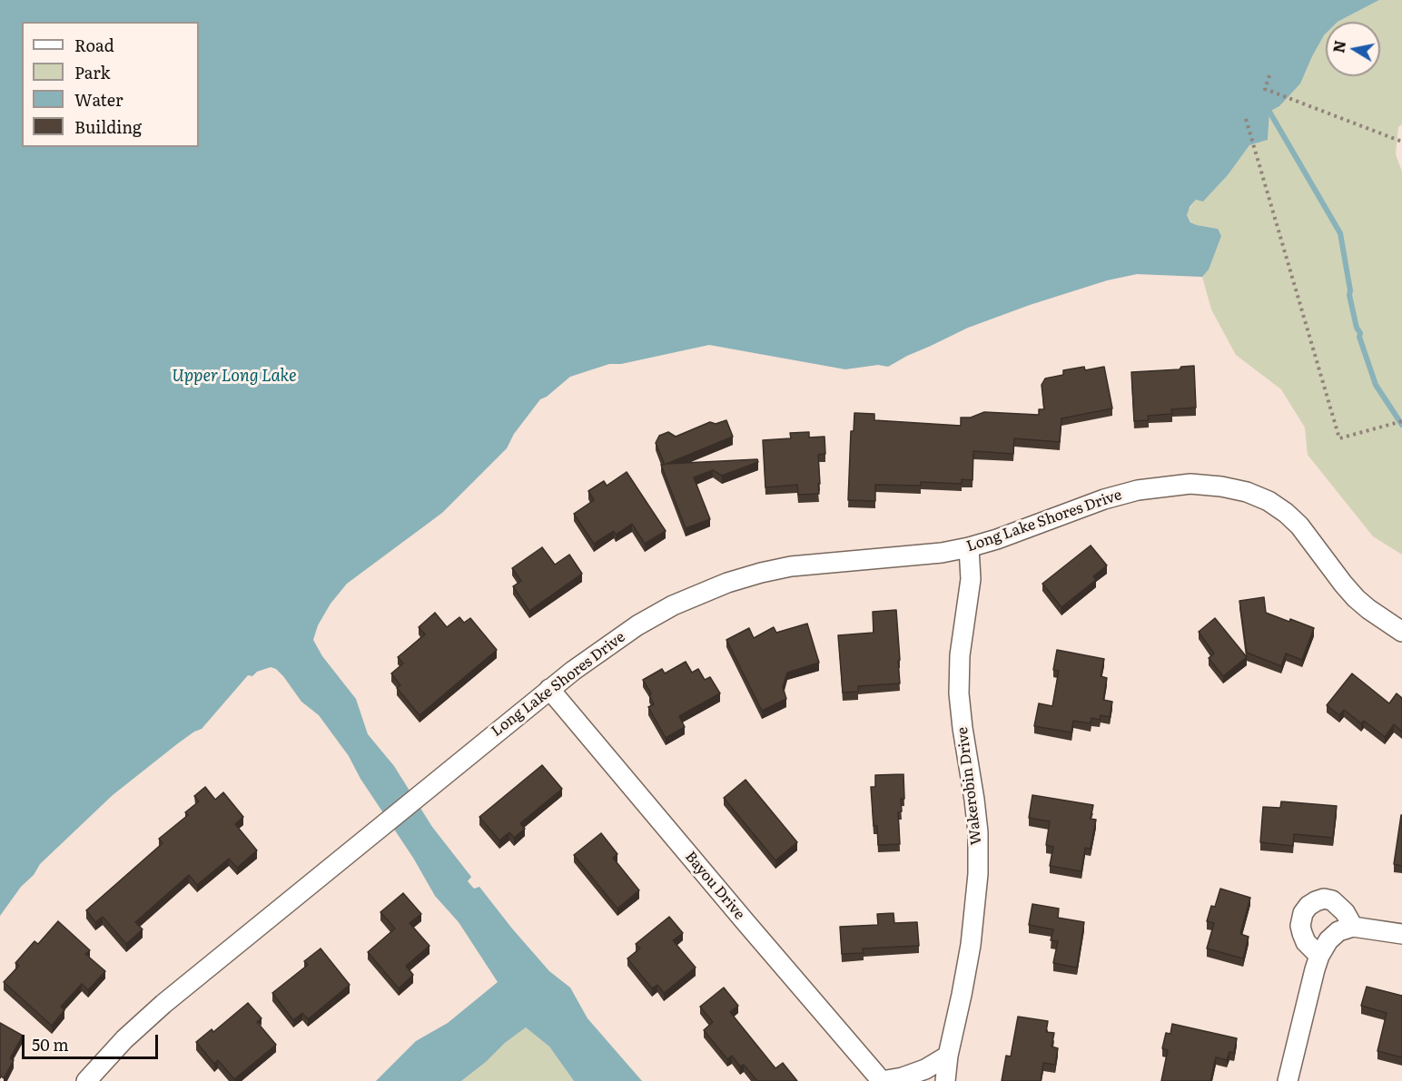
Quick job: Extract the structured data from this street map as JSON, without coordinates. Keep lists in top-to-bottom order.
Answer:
{
  "streets": {
    "street": ["Long Lake Shores Drive", "Wakerobin Drive", "Bayou Drive"]
  },
  "crossings": [
    ["Long Lake Shores Drive", "Wakerobin Drive"],
    ["Long Lake Shores Drive", "Bayou Drive"]
  ],
  "water": ["Upper Long Lake"],
  "legend": [
    "Road",
    "Park",
    "Water",
    "Building"
  ],
  "scale_bar": "50 m",
  "north": "left"
}
